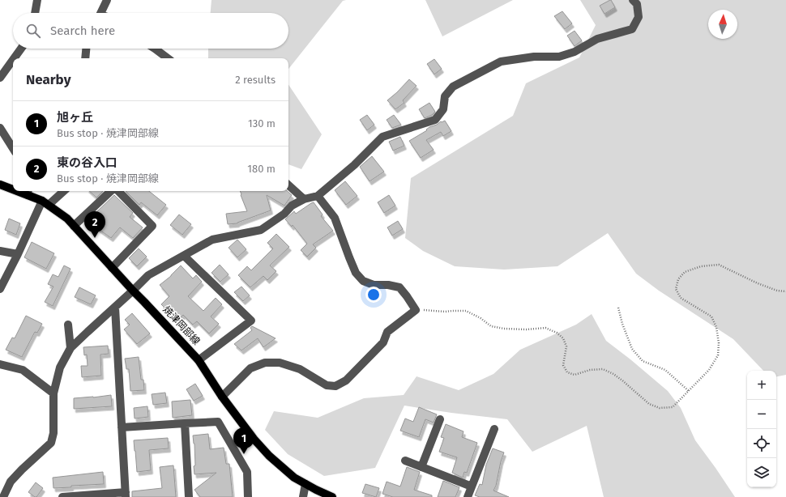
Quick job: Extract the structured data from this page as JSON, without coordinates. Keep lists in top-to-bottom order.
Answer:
{
  "streets": {
    "main road": ["焼津岡部線"]
  },
  "north": "top",
  "page": {
    "search": "Search here",
    "heading": ["Nearby", "2 results"],
    "list": [
      {
        "mark": "1",
        "name": "旭ヶ丘",
        "note": "Bus stop · 焼津岡部線",
        "value": "130 m"
      },
      {
        "mark": "2",
        "name": "東の谷入口",
        "note": "Bus stop · 焼津岡部線",
        "value": "180 m"
      }
    ],
    "pins": ["2", "1"],
    "map_buttons": ["+", "−"]
  }
}
